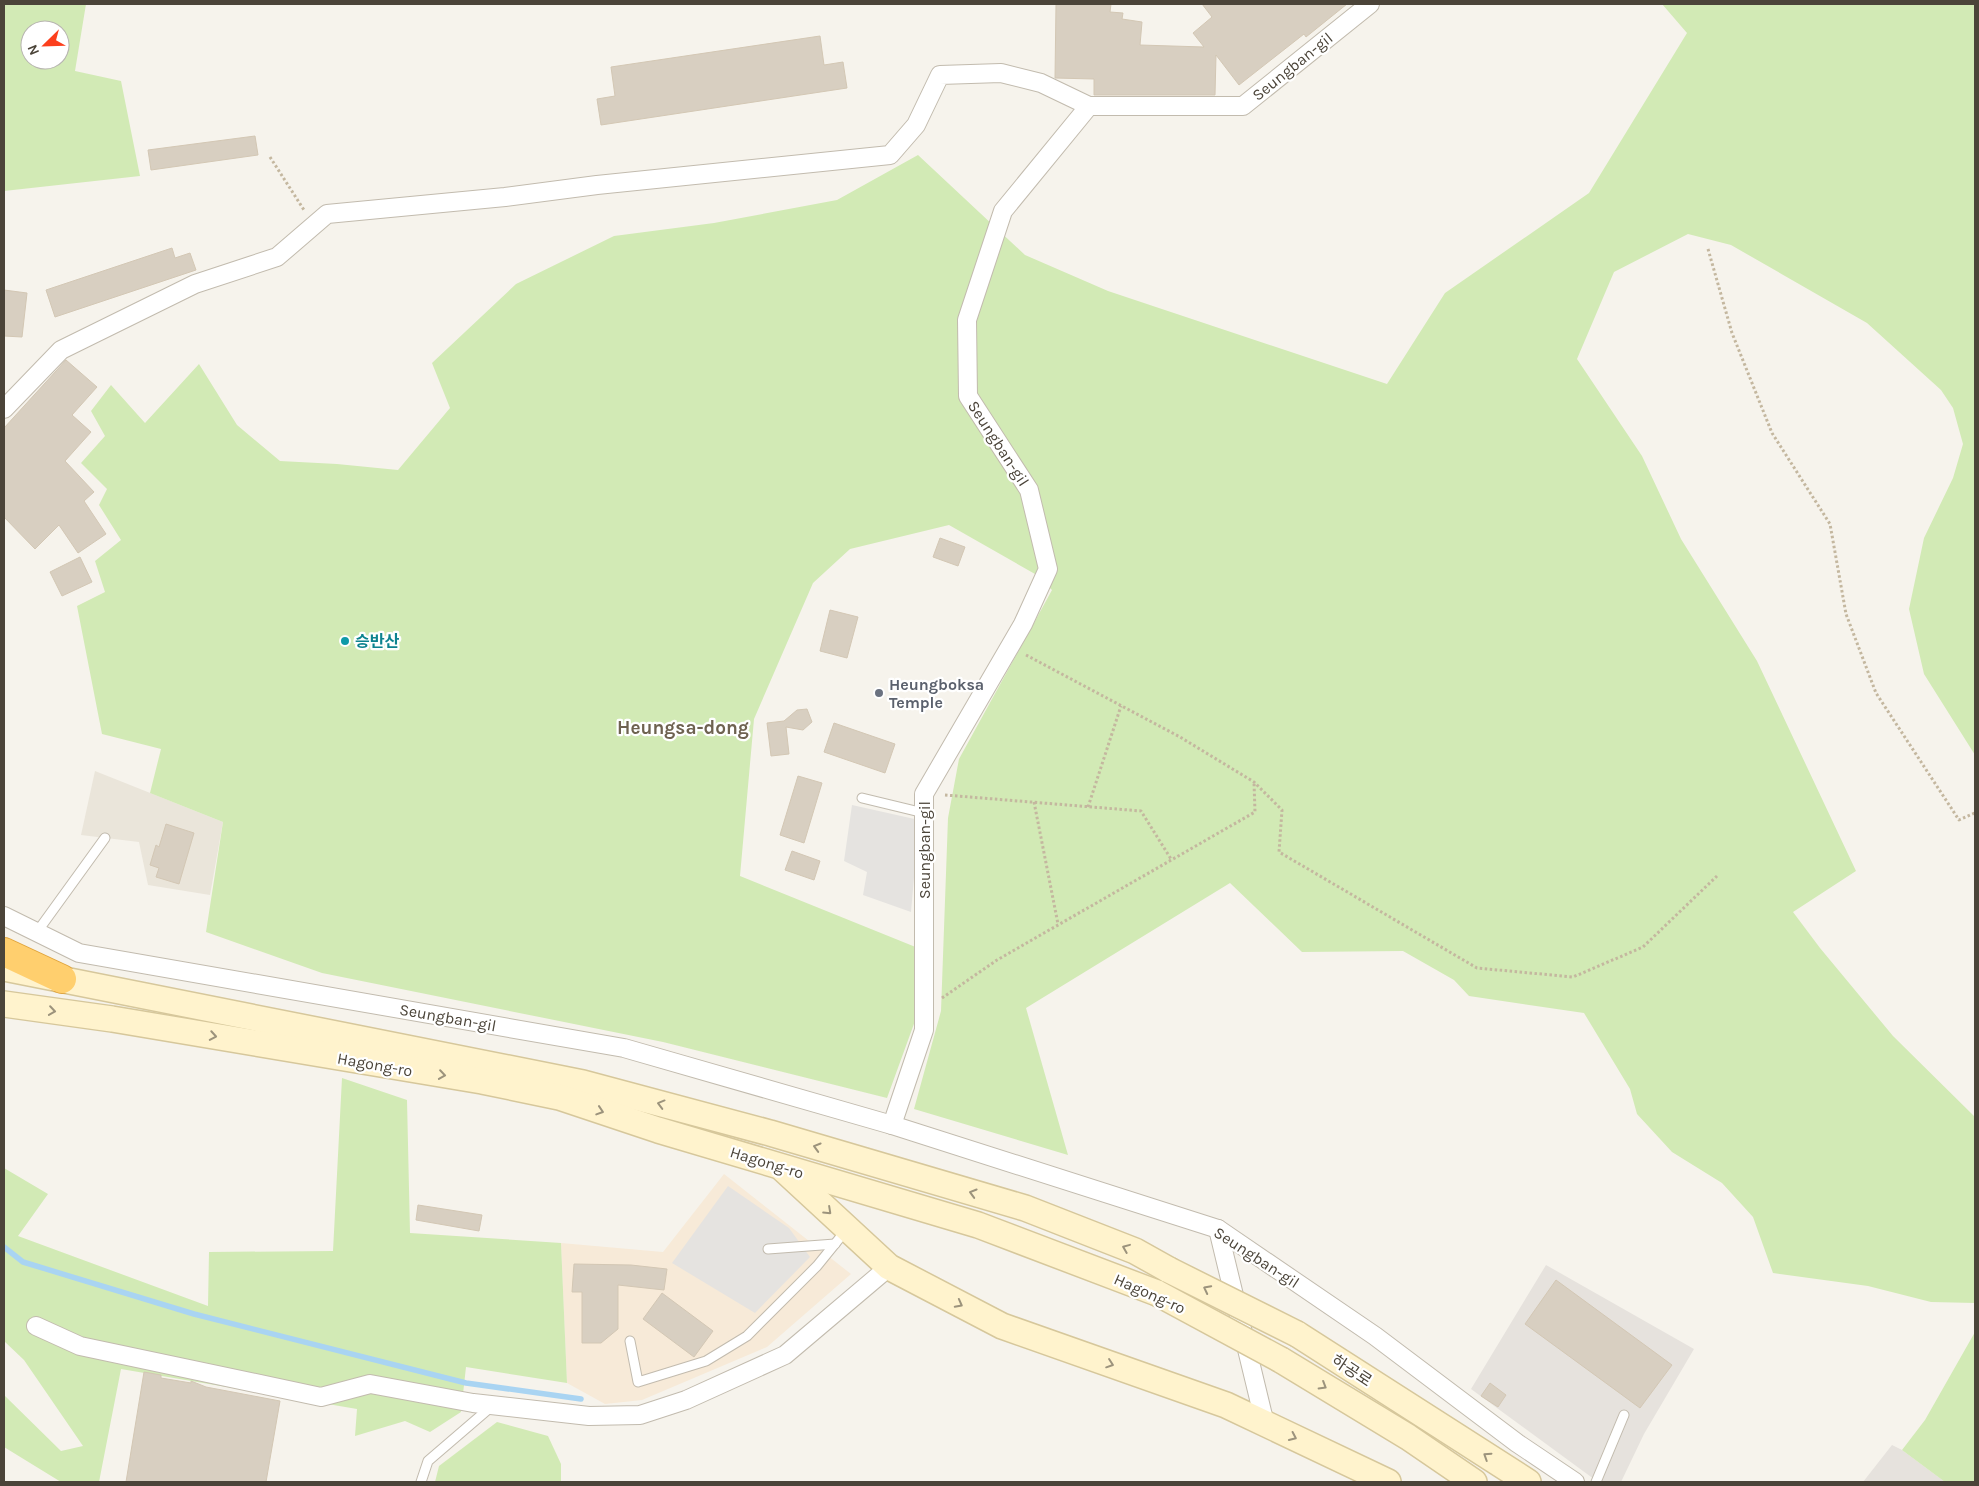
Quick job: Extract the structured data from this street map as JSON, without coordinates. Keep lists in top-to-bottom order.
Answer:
{
  "streets": {
    "street": ["Seungban-gil", "Hagong-ro", "하공로"]
  },
  "crossings": [
    ["Hagong-ro", "하공로"]
  ],
  "districts": ["Heungsa-dong"],
  "places": ["승반산", "Heungboksa Temple"],
  "north": "bottom left"
}
